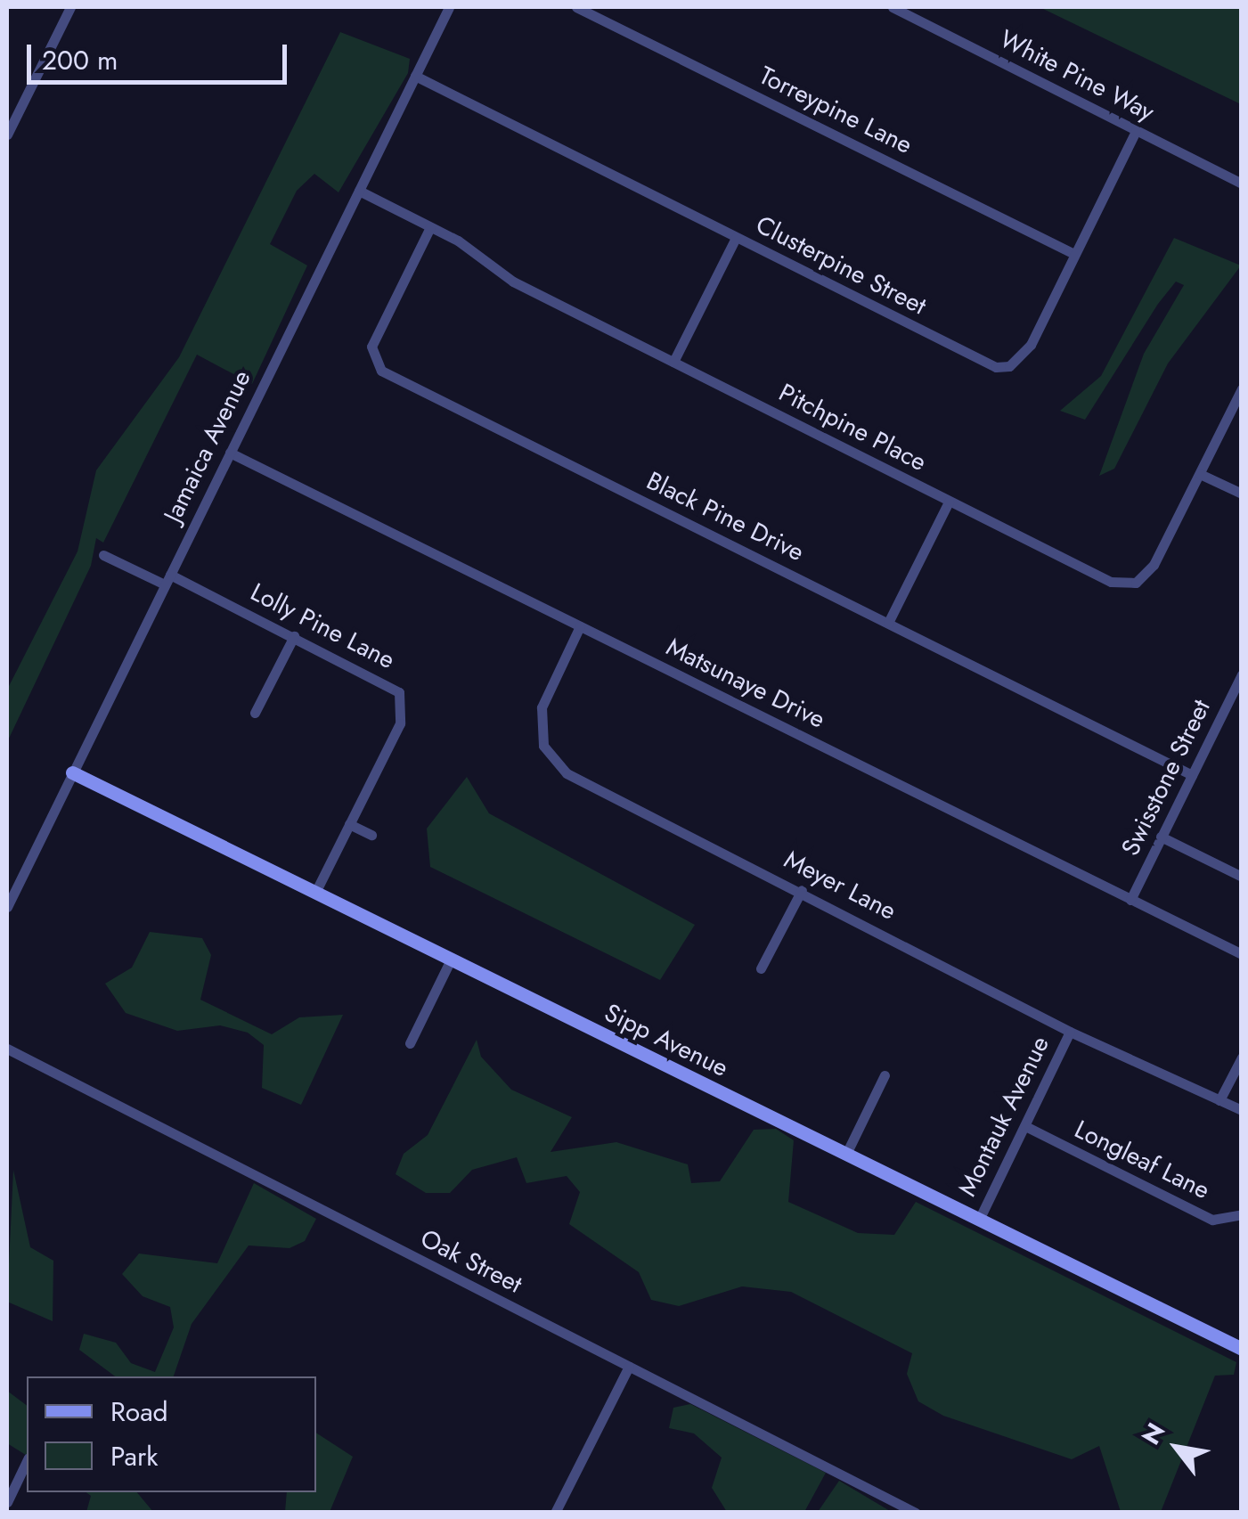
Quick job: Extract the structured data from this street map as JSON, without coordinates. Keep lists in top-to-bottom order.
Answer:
{
  "streets": {
    "street": [
      "White Pine Way",
      "Torreypine Lane",
      "Clusterpine Street",
      "Pitchpine Place",
      "Jamaica Avenue",
      "Black Pine Drive",
      "Lolly Pine Lane",
      "Matsunaye Drive",
      "Swisstone Street",
      "Meyer Lane",
      "Sipp Avenue",
      "Montauk Avenue",
      "Longleaf Lane",
      "Oak Street"
    ]
  },
  "crossings": [
    ["White Pine Way", "Clusterpine Street"],
    ["Torreypine Lane", "Clusterpine Street"],
    ["Clusterpine Street", "Jamaica Avenue"],
    ["Pitchpine Place", "Jamaica Avenue"],
    ["Pitchpine Place", "Black Pine Drive"],
    ["Jamaica Avenue", "Lolly Pine Lane"],
    ["Jamaica Avenue", "Matsunaye Drive"],
    ["Jamaica Avenue", "Sipp Avenue"],
    ["Black Pine Drive", "Swisstone Street"],
    ["Lolly Pine Lane", "Sipp Avenue"],
    ["Matsunaye Drive", "Swisstone Street"],
    ["Matsunaye Drive", "Meyer Lane"],
    ["Meyer Lane", "Montauk Avenue"],
    ["Sipp Avenue", "Montauk Avenue"],
    ["Montauk Avenue", "Longleaf Lane"]
  ],
  "legend": ["Road", "Park"],
  "scale_bar": "200 m",
  "north": "top left"
}
